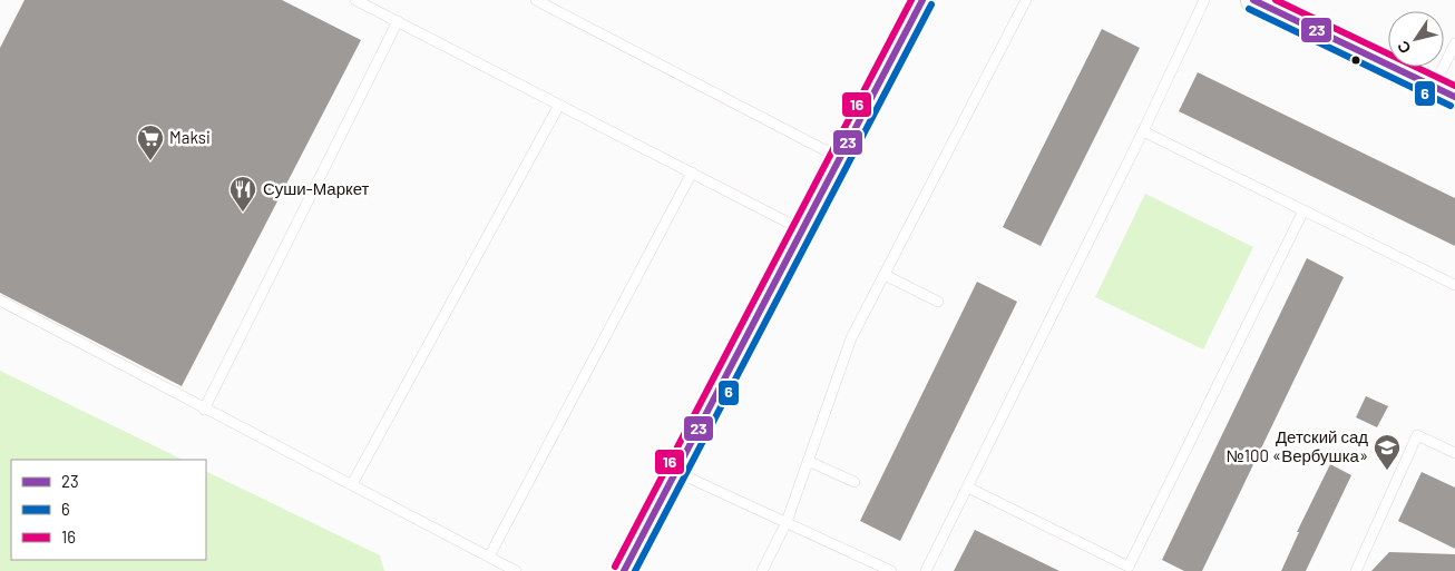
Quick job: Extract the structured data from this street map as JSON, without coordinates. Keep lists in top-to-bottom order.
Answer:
{
  "places": {
    "supermarket": ["Maksi"],
    "restaurant": ["Суши-Маркет"],
    "school or university": ["Детский сад №100 «Вербушка»"]
  },
  "lines": ["transit line 23", "transit line 16", "transit line 6"],
  "legend": ["23", "6", "16"],
  "north": "bottom left"
}
